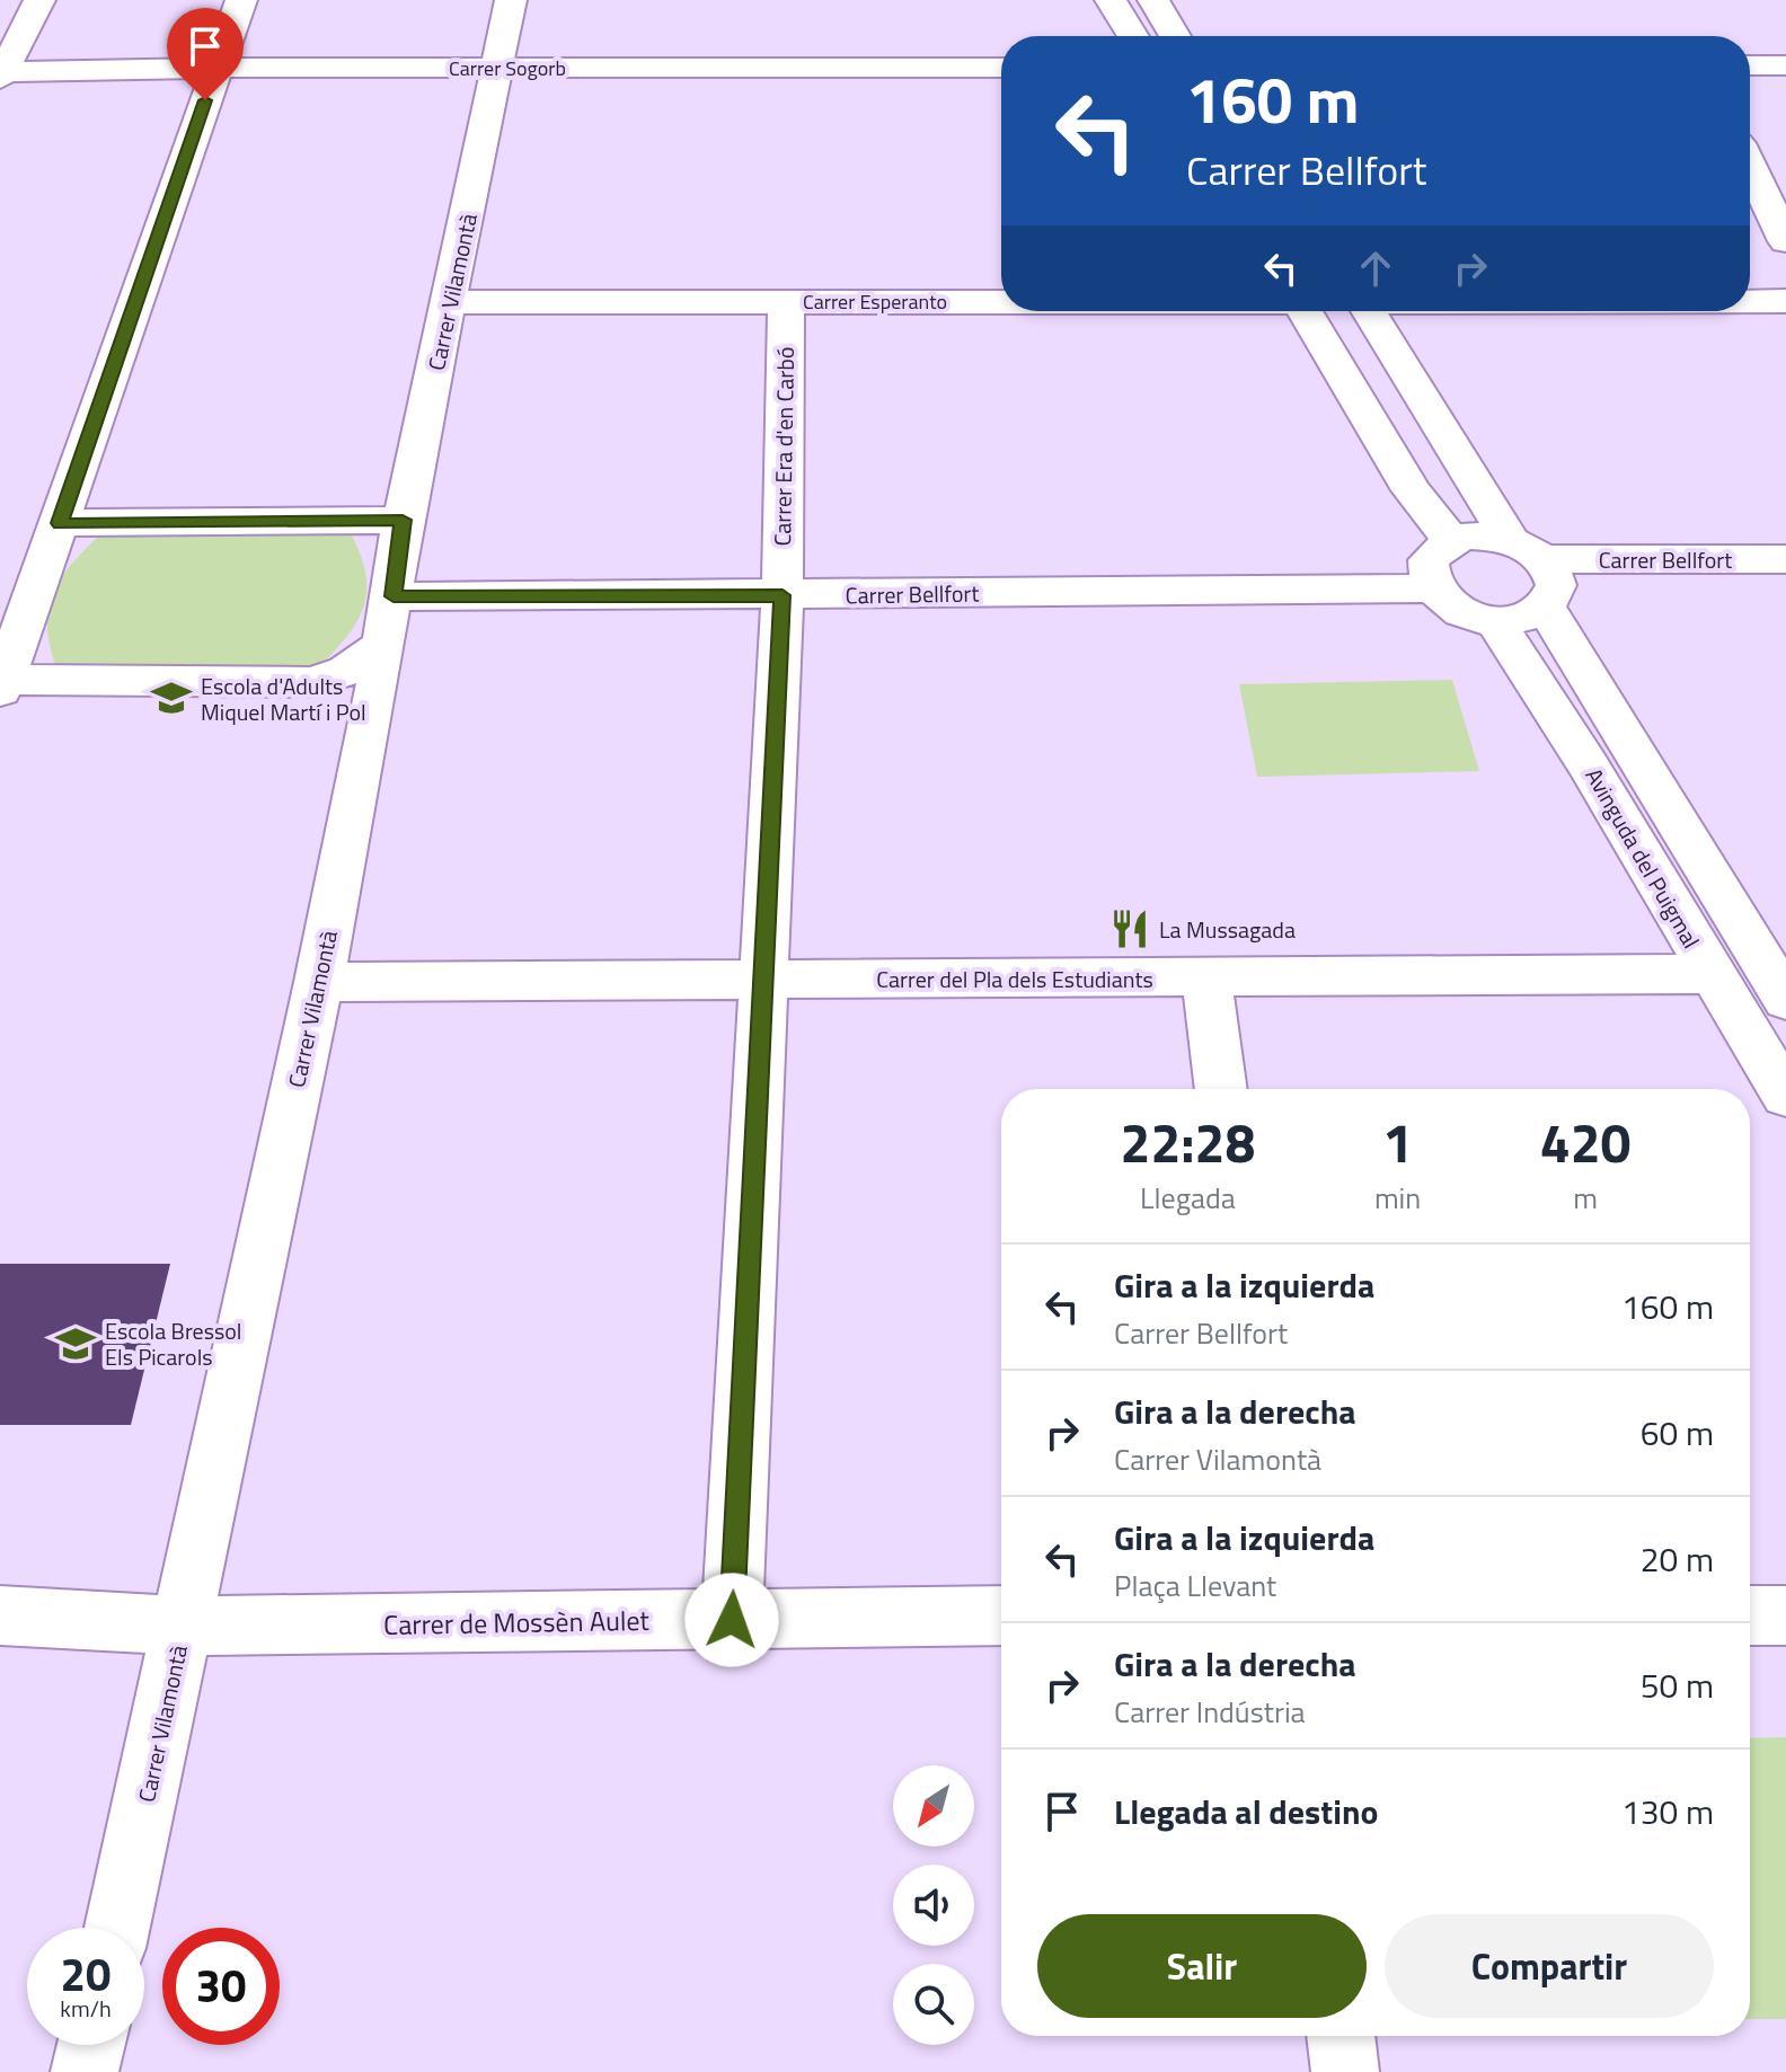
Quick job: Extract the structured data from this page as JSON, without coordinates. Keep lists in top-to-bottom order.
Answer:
{
  "streets": {
    "street": [
      "Carrer Sogorb",
      "Carrer Vilamontà",
      "Carrer Esperanto",
      "Carrer Era d'en Carbó",
      "Carrer Bellfort",
      "Avinguda del Puigmal",
      "Carrer del Pla dels Estudiants",
      "Carrer de Mossèn Aulet"
    ]
  },
  "crossings": [
    ["Carrer Sogorb", "Carrer Vilamontà"],
    ["Carrer Vilamontà", "Carrer Esperanto"],
    ["Carrer Vilamontà", "Carrer Bellfort"],
    ["Carrer Vilamontà", "Carrer del Pla dels Estudiants"],
    ["Carrer Vilamontà", "Carrer de Mossèn Aulet"],
    ["Carrer Esperanto", "Carrer Era d'en Carbó"],
    ["Carrer Era d'en Carbó", "Carrer Bellfort"],
    ["Carrer Era d'en Carbó", "Carrer del Pla dels Estudiants"],
    ["Carrer Era d'en Carbó", "Carrer de Mossèn Aulet"],
    ["Carrer Bellfort", "Avinguda del Puigmal"],
    ["Avinguda del Puigmal", "Carrer del Pla dels Estudiants"]
  ],
  "places": {
    "school or university": ["Escola d'Adults Miquel Martí i Pol", "Escola Bressol Els Picarols"],
    "restaurant": ["La Mussagada"]
  },
  "north": "bottom left",
  "page": {
    "turn": ["160 m", "Carrer Bellfort"],
    "eta": [
      "22:28",
      "Llegada",
      "1",
      "min",
      "420",
      "m"
    ],
    "list": [
      {
        "name": "Gira a la izquierda",
        "note": "Carrer Bellfort",
        "value": "160 m"
      },
      {
        "name": "Gira a la derecha",
        "note": "Carrer Vilamontà",
        "value": "60 m"
      },
      {
        "name": "Gira a la izquierda",
        "note": "Plaça Llevant",
        "value": "20 m"
      },
      {
        "name": "Gira a la derecha",
        "note": "Carrer Indústria",
        "value": "50 m"
      },
      {
        "name": "Llegada al destino",
        "value": "130 m"
      }
    ],
    "buttons": ["Salir", "Compartir"],
    "speed": "20 km/h",
    "limit": "30"
  }
}
